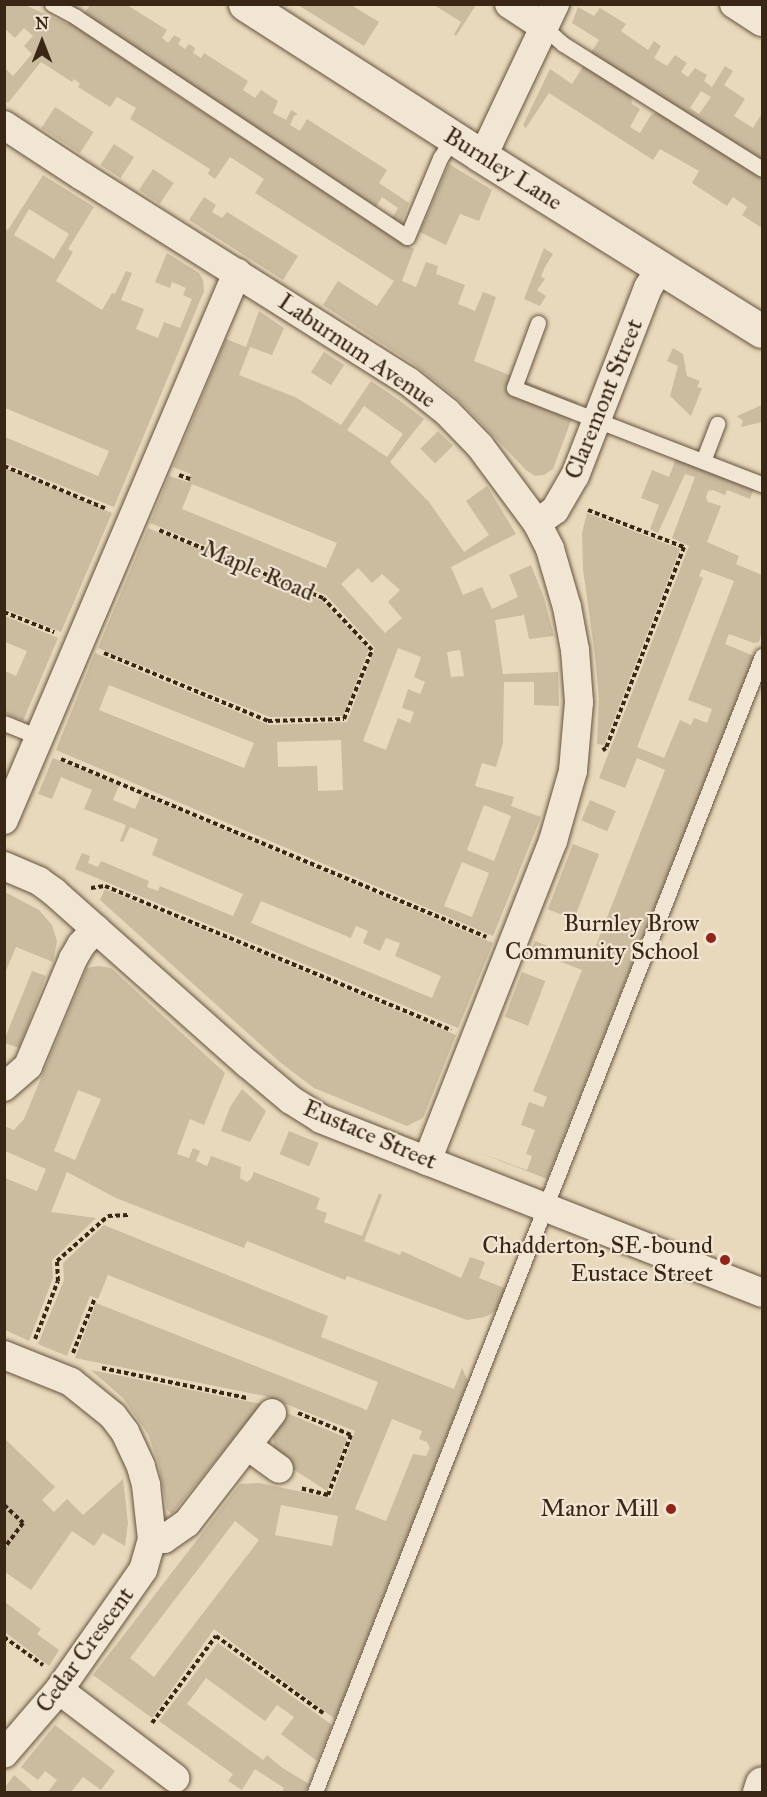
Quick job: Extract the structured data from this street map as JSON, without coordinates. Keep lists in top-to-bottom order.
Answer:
{
  "streets": {
    "street": [
      "Burnley Lane",
      "Laburnum Avenue",
      "Claremont Street",
      "Eustace Street",
      "Cedar Crescent"
    ],
    "path": ["Maple Road"]
  },
  "crossings": [
    ["Burnley Lane", "Claremont Street"],
    ["Laburnum Avenue", "Claremont Street"],
    ["Laburnum Avenue", "Eustace Street"]
  ],
  "places": ["Burnley Brow Community School", "Chadderton, SE-bound Eustace Street", "Manor Mill"],
  "north": "top"
}
